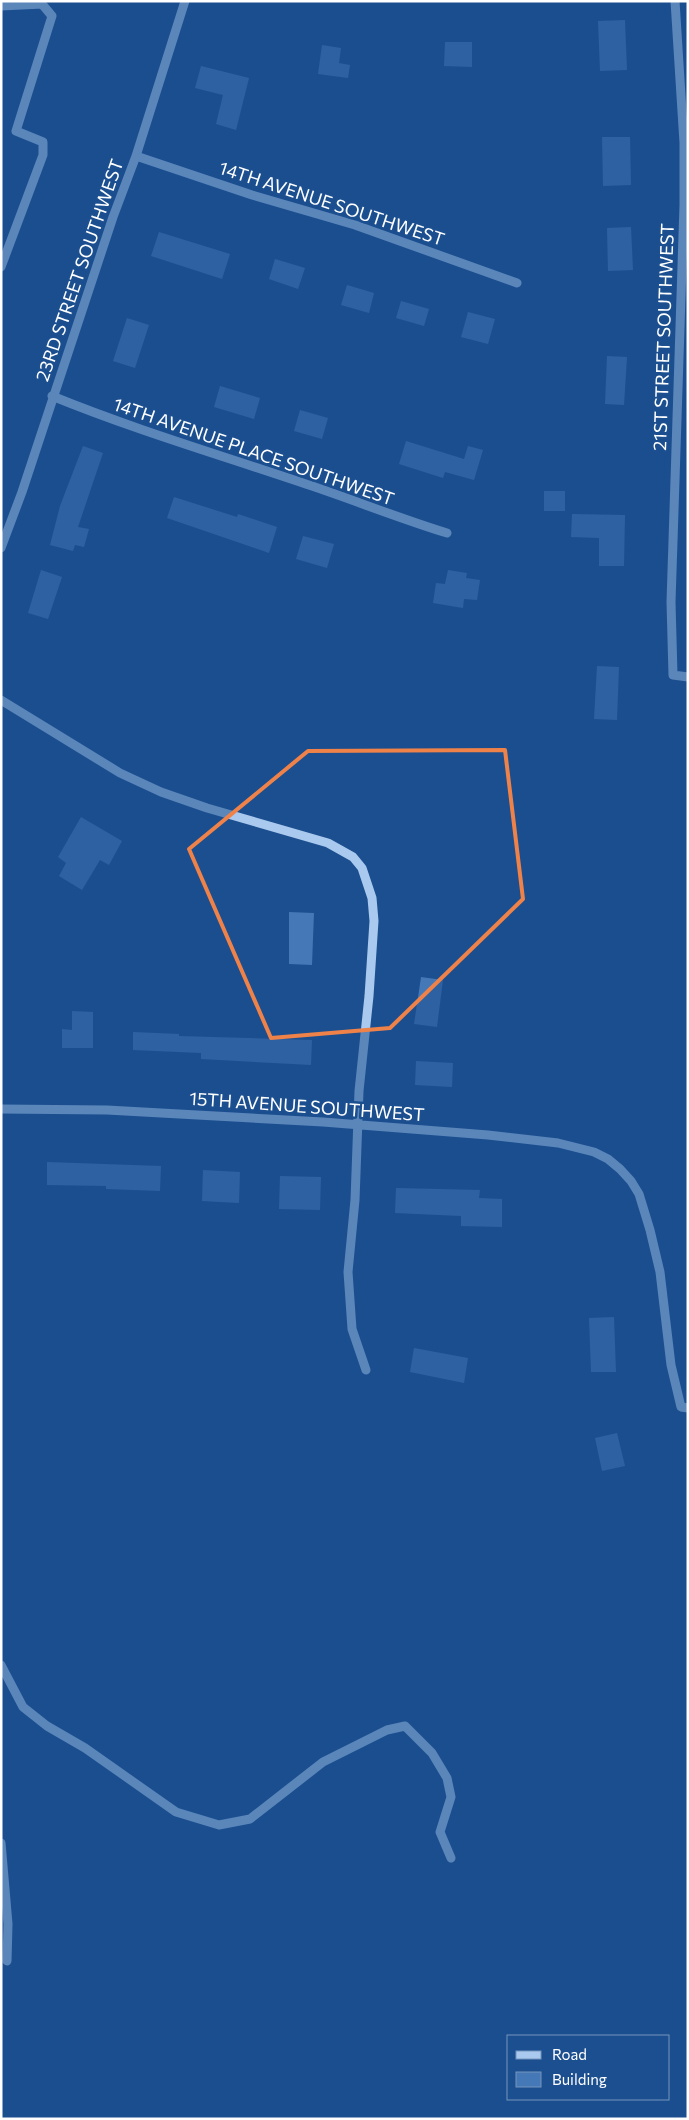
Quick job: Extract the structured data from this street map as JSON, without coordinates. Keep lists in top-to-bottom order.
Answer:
{
  "streets": {
    "street": [
      "14TH AVENUE SOUTHWEST",
      "23RD STREET SOUTHWEST",
      "21ST STREET SOUTHWEST",
      "14TH AVENUE PLACE SOUTHWEST",
      "15TH AVENUE SOUTHWEST"
    ]
  },
  "crossings": [
    ["14TH AVENUE SOUTHWEST", "23RD STREET SOUTHWEST"],
    ["23RD STREET SOUTHWEST", "14TH AVENUE PLACE SOUTHWEST"]
  ],
  "legend": ["Road", "Building"]
}
